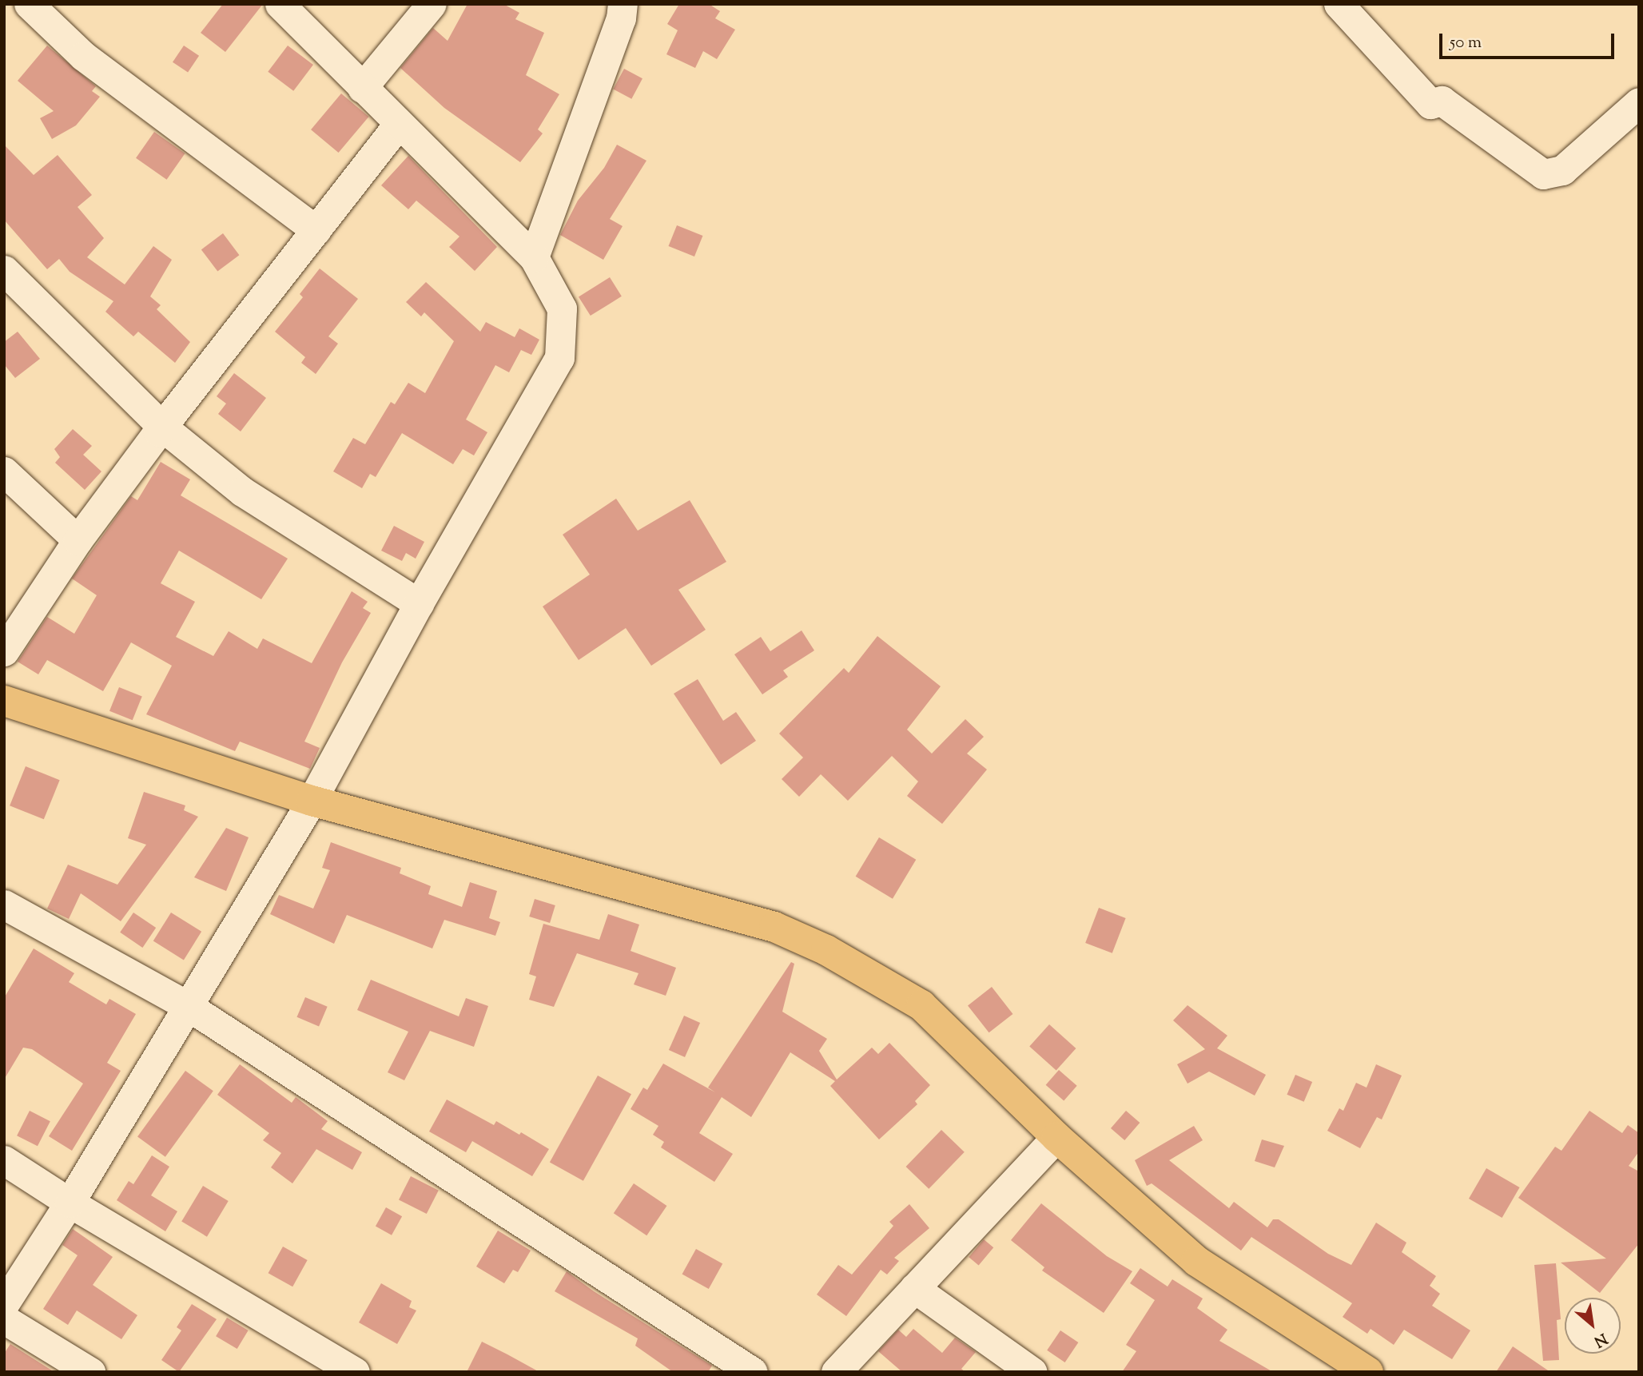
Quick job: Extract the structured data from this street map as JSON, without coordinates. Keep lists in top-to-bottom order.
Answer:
{
  "scale_bar": "50 m",
  "north": "bottom right"
}
